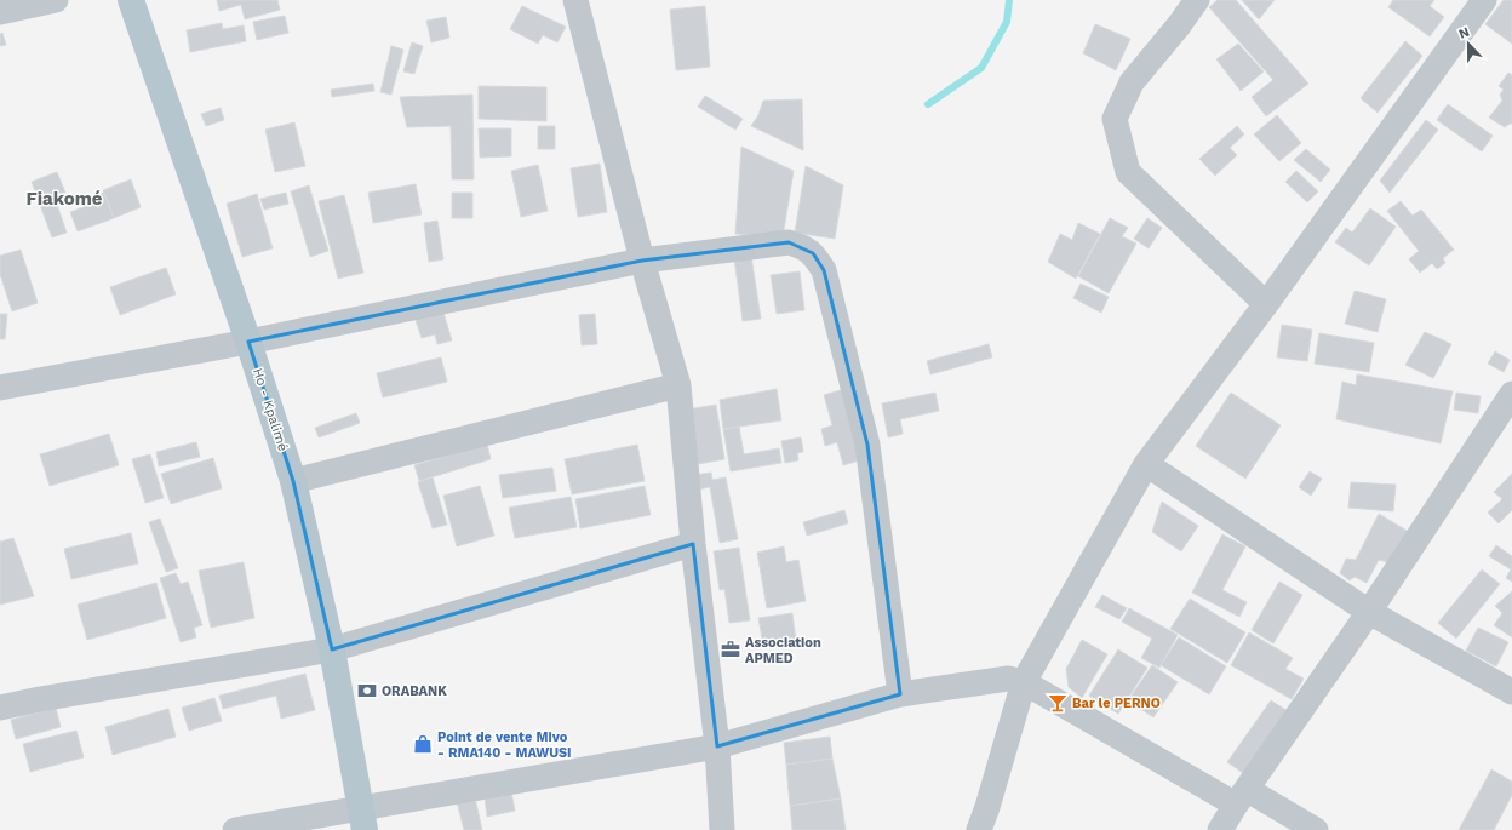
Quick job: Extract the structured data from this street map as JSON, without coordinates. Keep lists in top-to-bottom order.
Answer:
{
  "streets": {
    "main road": ["Ho - Kpalimé"]
  },
  "districts": ["Fiakomé"],
  "places": {
    "office": ["Association APMED"],
    "bank": ["ORABANK"],
    "bar": ["Bar le PERNO"],
    "shop": ["Point de vente Mivo - RMA140 - MAWUSI"]
  },
  "north": "top"
}
